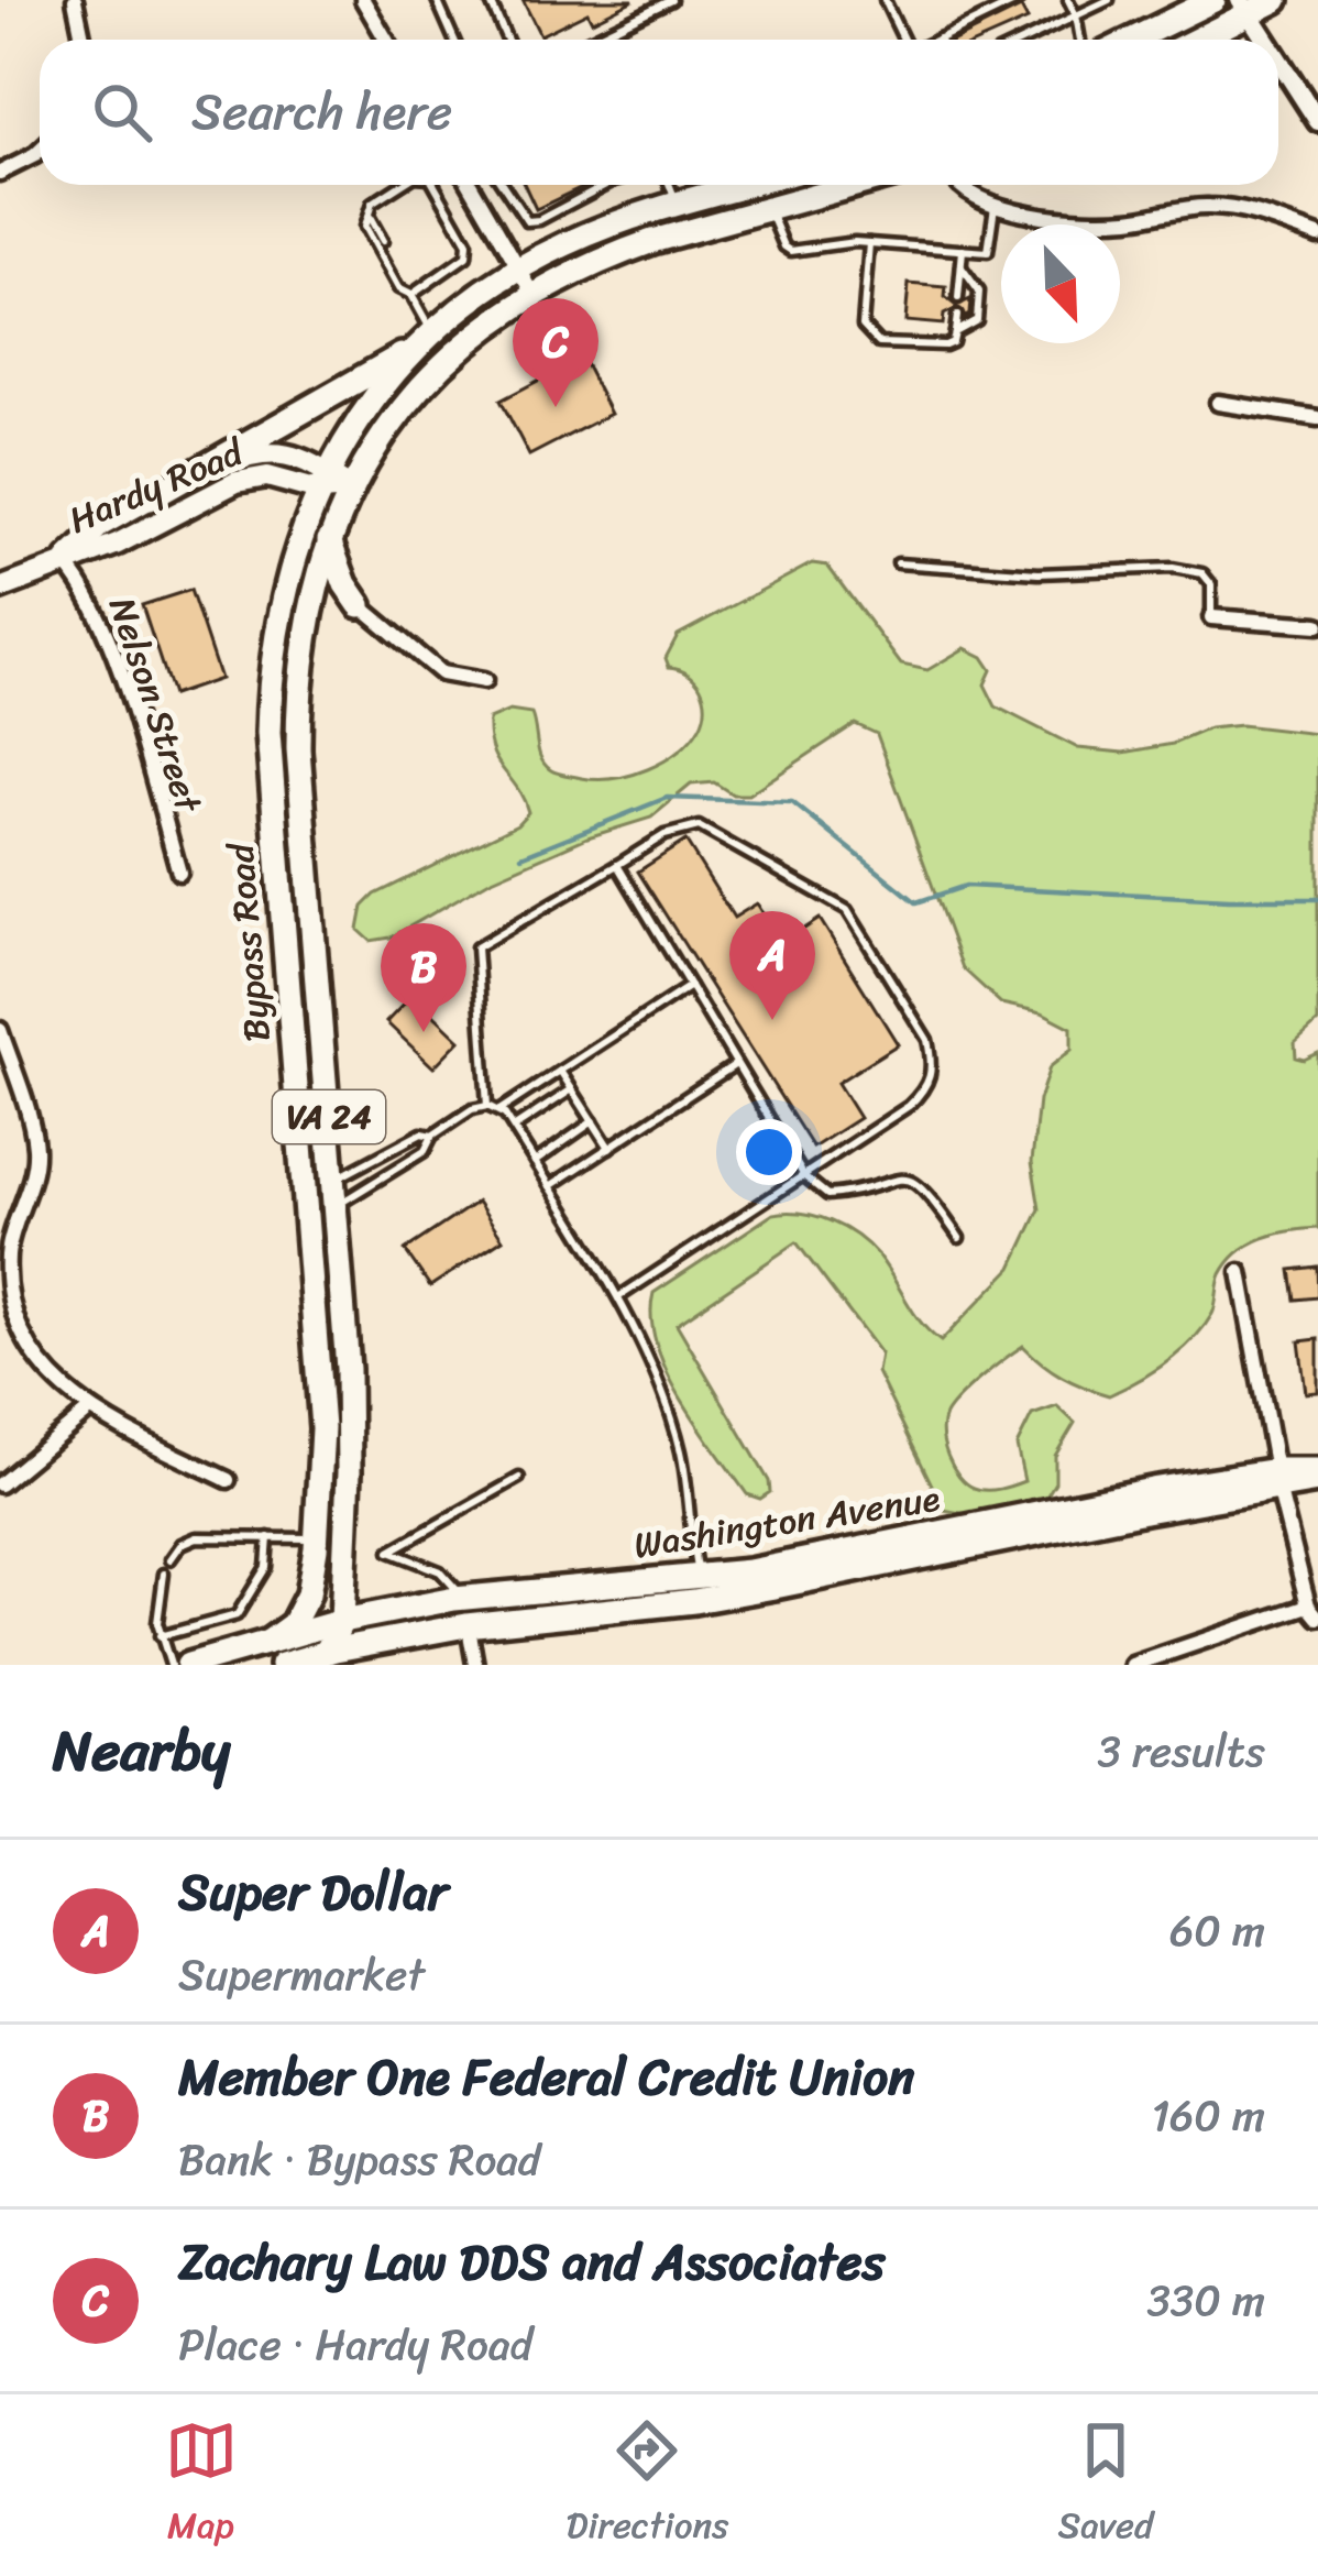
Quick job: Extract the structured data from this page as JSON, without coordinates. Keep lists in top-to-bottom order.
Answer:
{
  "streets": {
    "main road": [
      "Hardy Road",
      "Bypass Road",
      "VA 24",
      "Washington Avenue"
    ],
    "street": ["Nelson Street"]
  },
  "crossings": [
    ["Hardy Road", "Nelson Street"],
    ["Hardy Road", "Bypass Road"],
    ["Hardy Road", "VA 24"],
    ["Bypass Road", "VA 24"],
    ["Bypass Road", "Washington Avenue"]
  ],
  "north": "bottom right",
  "page": {
    "search": "Search here",
    "pins": ["C", "A", "B"],
    "heading": ["Nearby", "3 results"],
    "list": [
      {
        "mark": "A",
        "name": "Super Dollar",
        "note": "Supermarket",
        "value": "60 m"
      },
      {
        "mark": "B",
        "name": "Member One Federal Credit Union",
        "note": "Bank · Bypass Road",
        "value": "160 m"
      },
      {
        "mark": "C",
        "name": "Zachary Law DDS and Associates",
        "note": "Place · Hardy Road",
        "value": "330 m"
      }
    ],
    "nav": ["Map", "Directions", "Saved"]
  }
}
